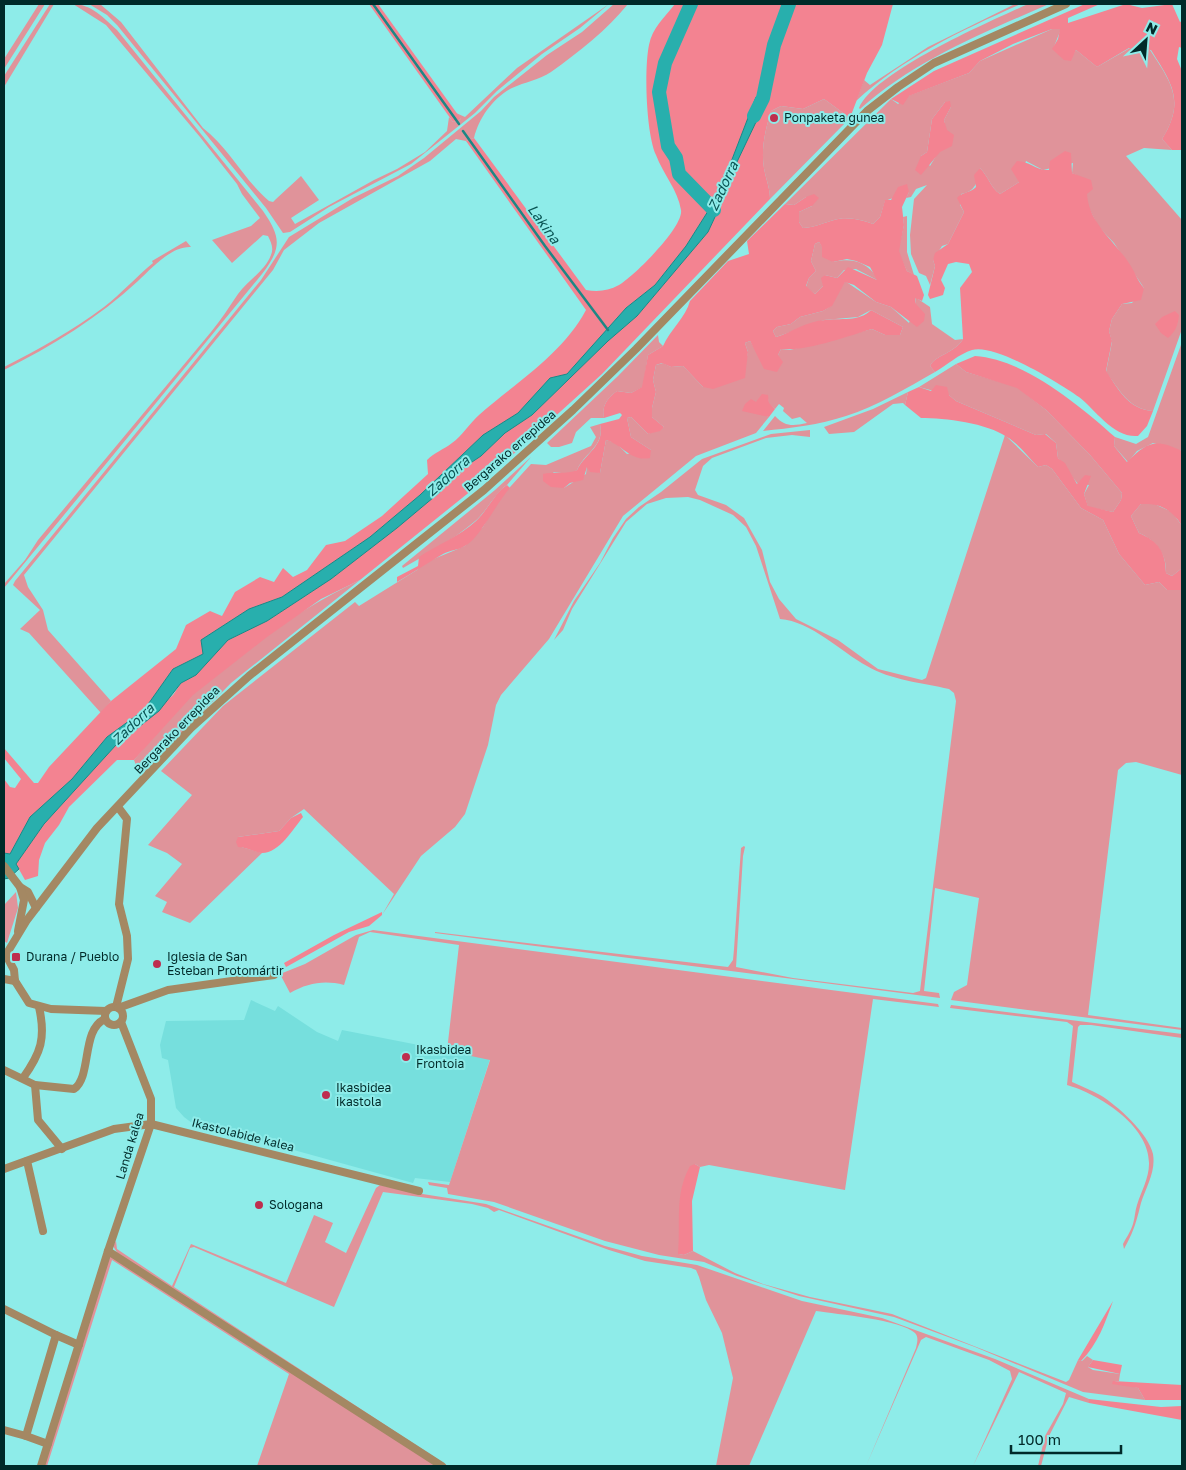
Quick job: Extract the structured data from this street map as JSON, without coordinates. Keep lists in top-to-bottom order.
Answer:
{
  "streets": {
    "street": ["Bergarako errepidea", "Ikastolabide kalea", "Landa kalea"]
  },
  "crossings": [
    ["Ikastolabide kalea", "Landa kalea"]
  ],
  "water": ["Zadorra", "Lakina"],
  "places": {
    "other": [
      "Ponpaketa gunea",
      "Iglesia de San Esteban Protomártir",
      "Ikasbidea Frontoia",
      "Ikasbidea ikastola",
      "Sologana"
    ],
    "transit": ["Durana / Pueblo"]
  },
  "scale_bar": "100 m",
  "north": "top right"
}
